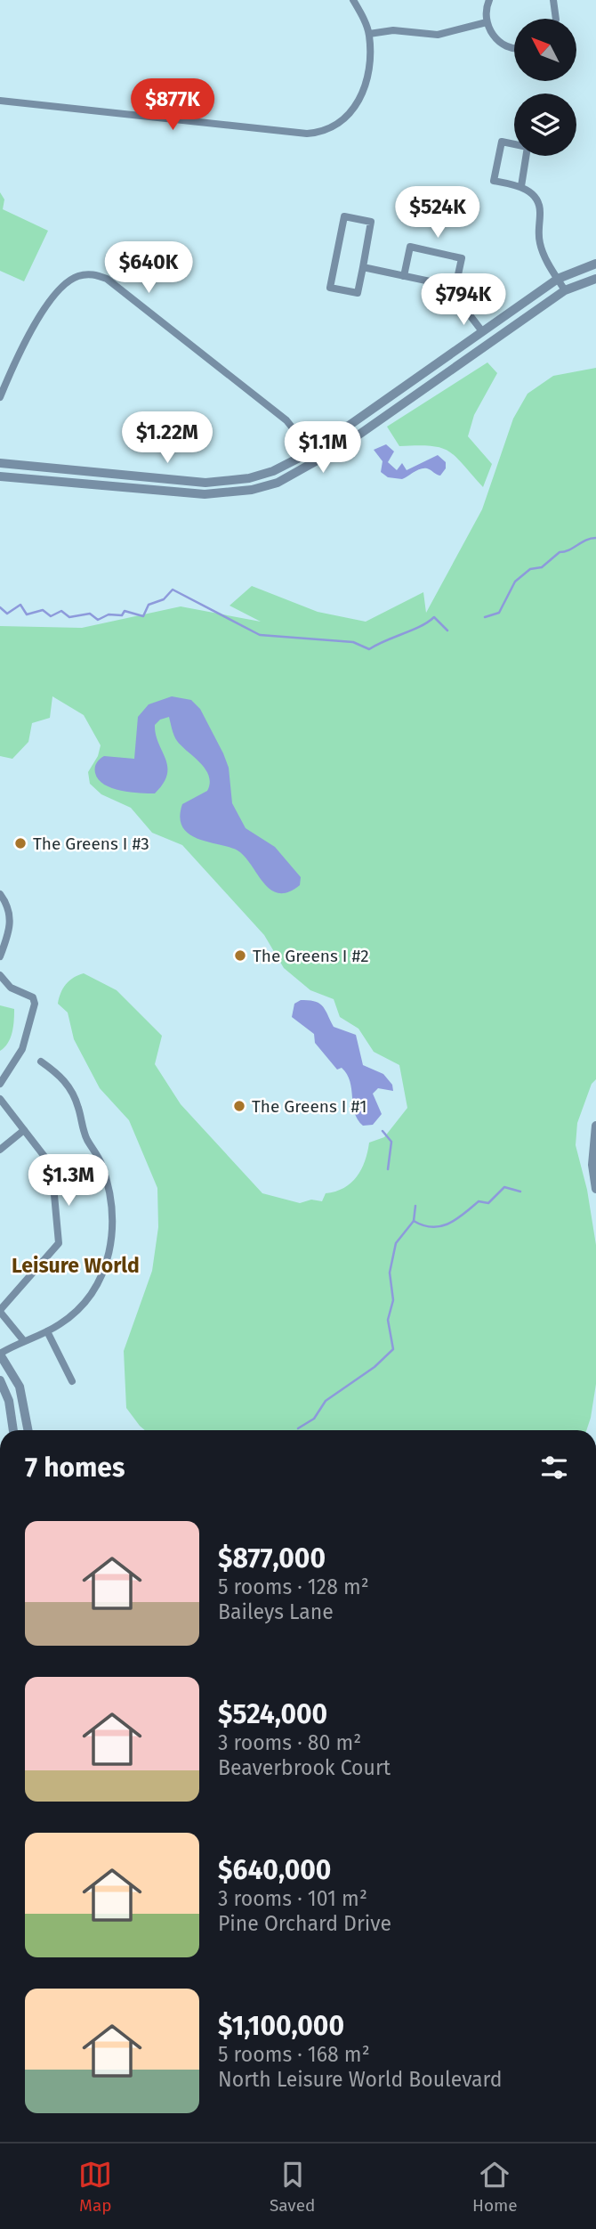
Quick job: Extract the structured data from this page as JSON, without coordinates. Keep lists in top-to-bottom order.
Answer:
{
  "districts": ["Leisure World"],
  "places": ["The Greens I #3", "The Greens I #2", "The Greens I #1"],
  "north": "top left",
  "page": {
    "price": [
      "$877K",
      "$524K",
      "$640K",
      "$794K",
      "$1.22M",
      "$1.1M",
      "$1.3M"
    ],
    "heading": "7 homes",
    "list": [
      {
        "name": "$877,000",
        "note": "5 rooms · 128 m² · Baileys Lane"
      },
      {
        "name": "$524,000",
        "note": "3 rooms · 80 m² · Beaverbrook Court"
      },
      {
        "name": "$640,000",
        "note": "3 rooms · 101 m² · Pine Orchard Drive"
      },
      {
        "name": "$1,100,000",
        "note": "5 rooms · 168 m² · North Leisure World Boulevard"
      }
    ],
    "tabs": ["Map", "Saved", "Home"]
  }
}
